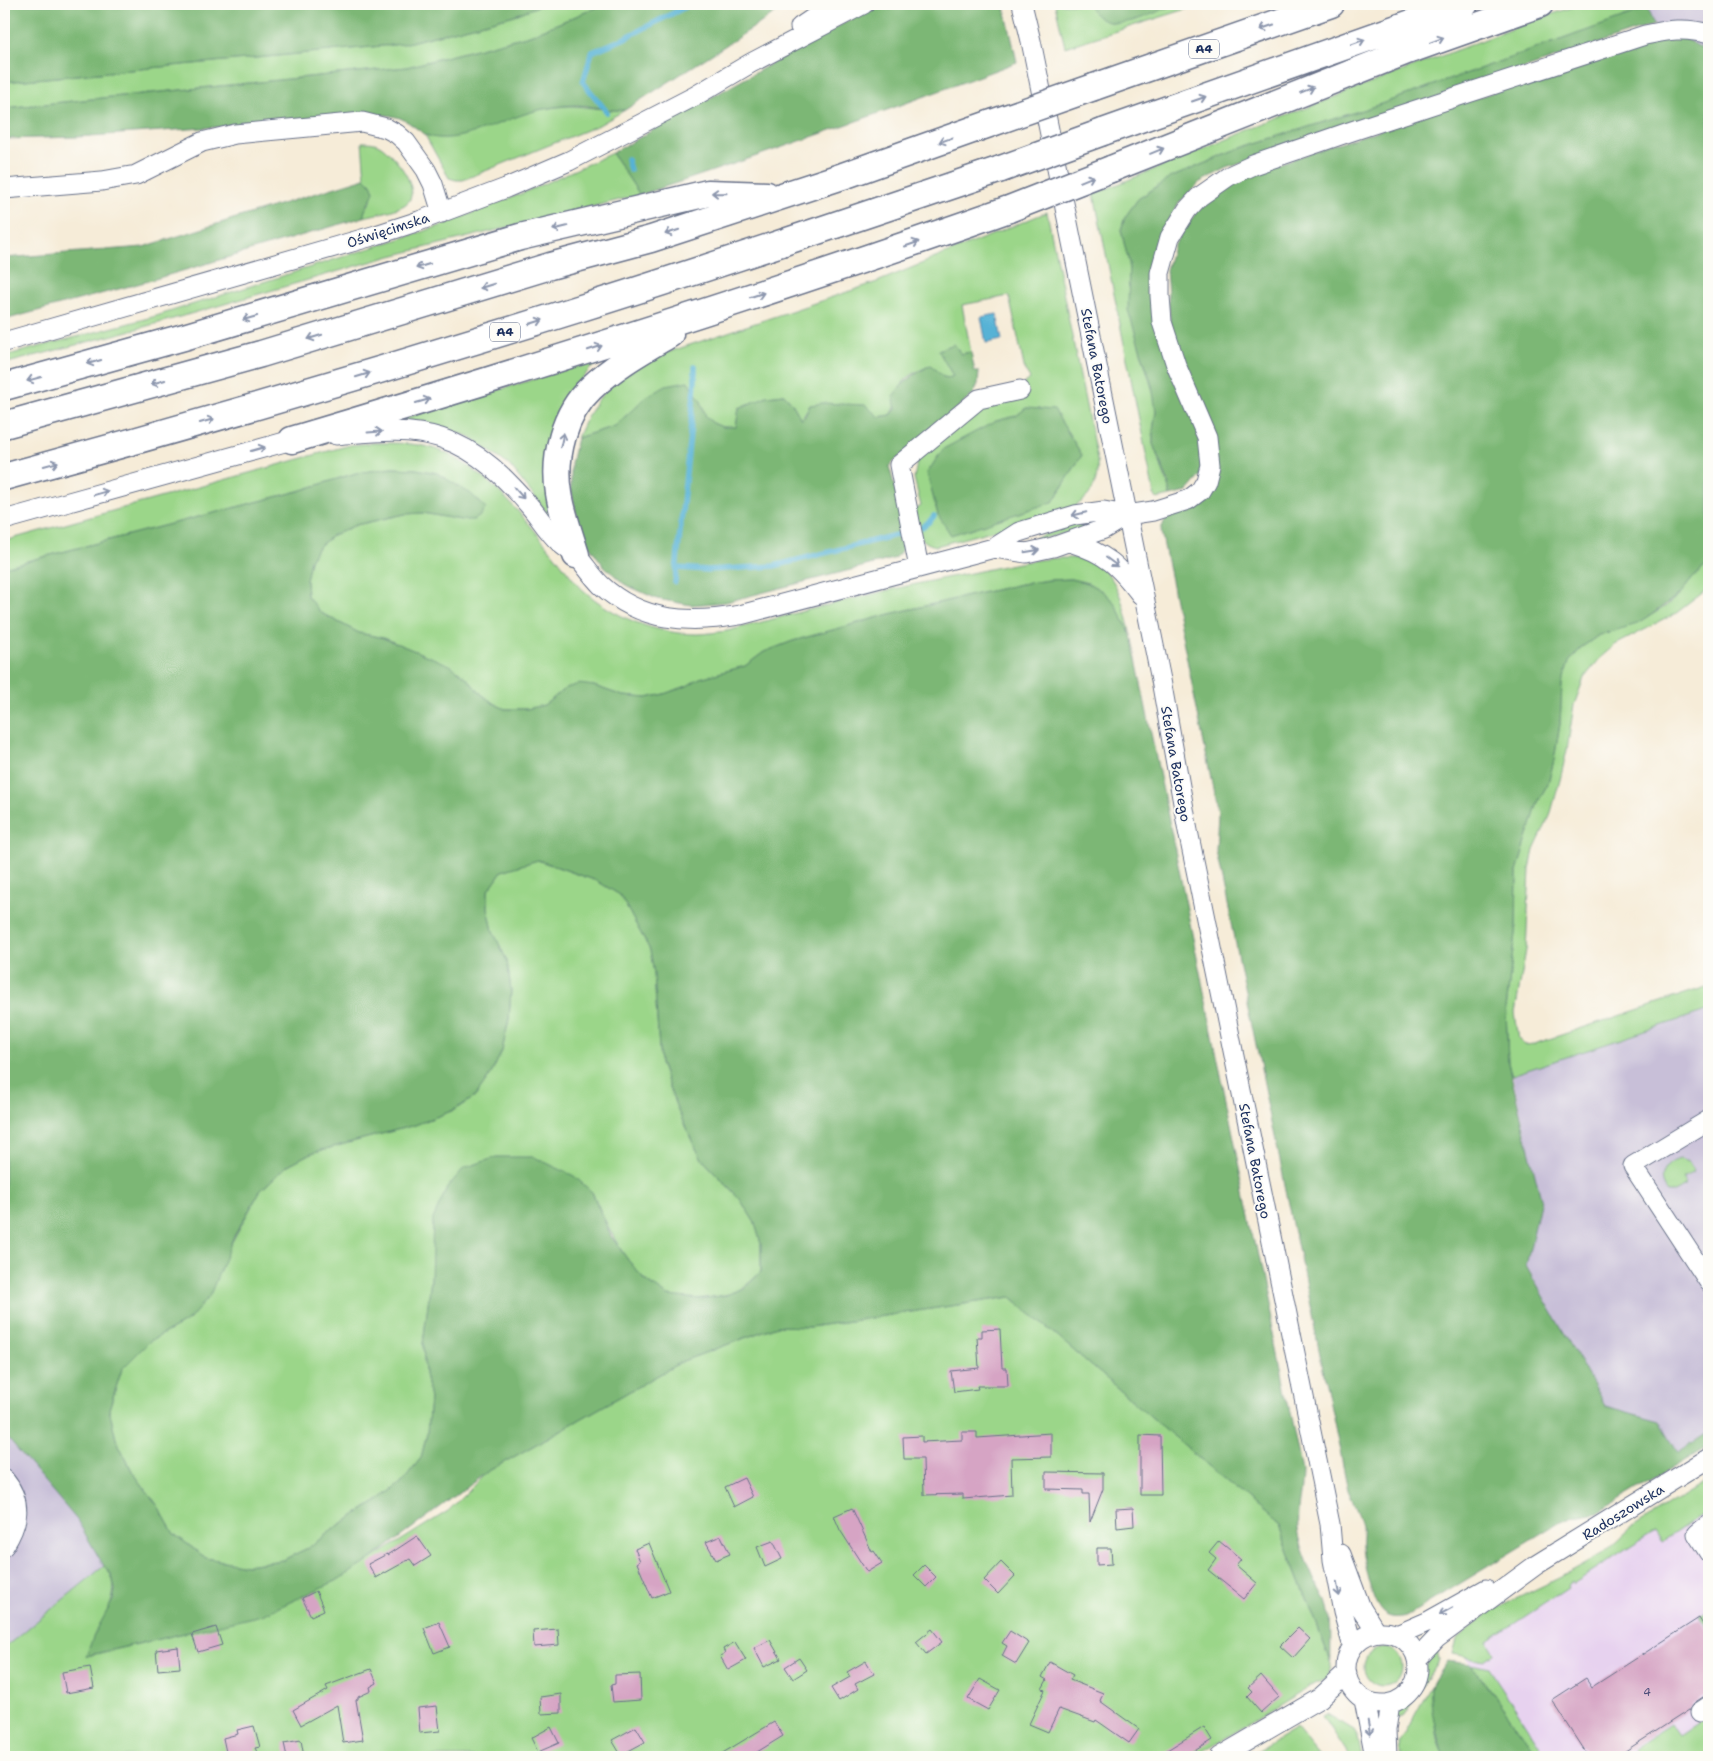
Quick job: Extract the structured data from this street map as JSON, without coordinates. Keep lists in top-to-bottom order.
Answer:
{
  "streets": {
    "highway": ["A4"],
    "street": ["Oświęcimska", "Stefana Batorego", "Radoszowska"]
  },
  "crossings": [
    ["Stefana Batorego", "Radoszowska"]
  ],
  "house_numbers": ["4"]
}
